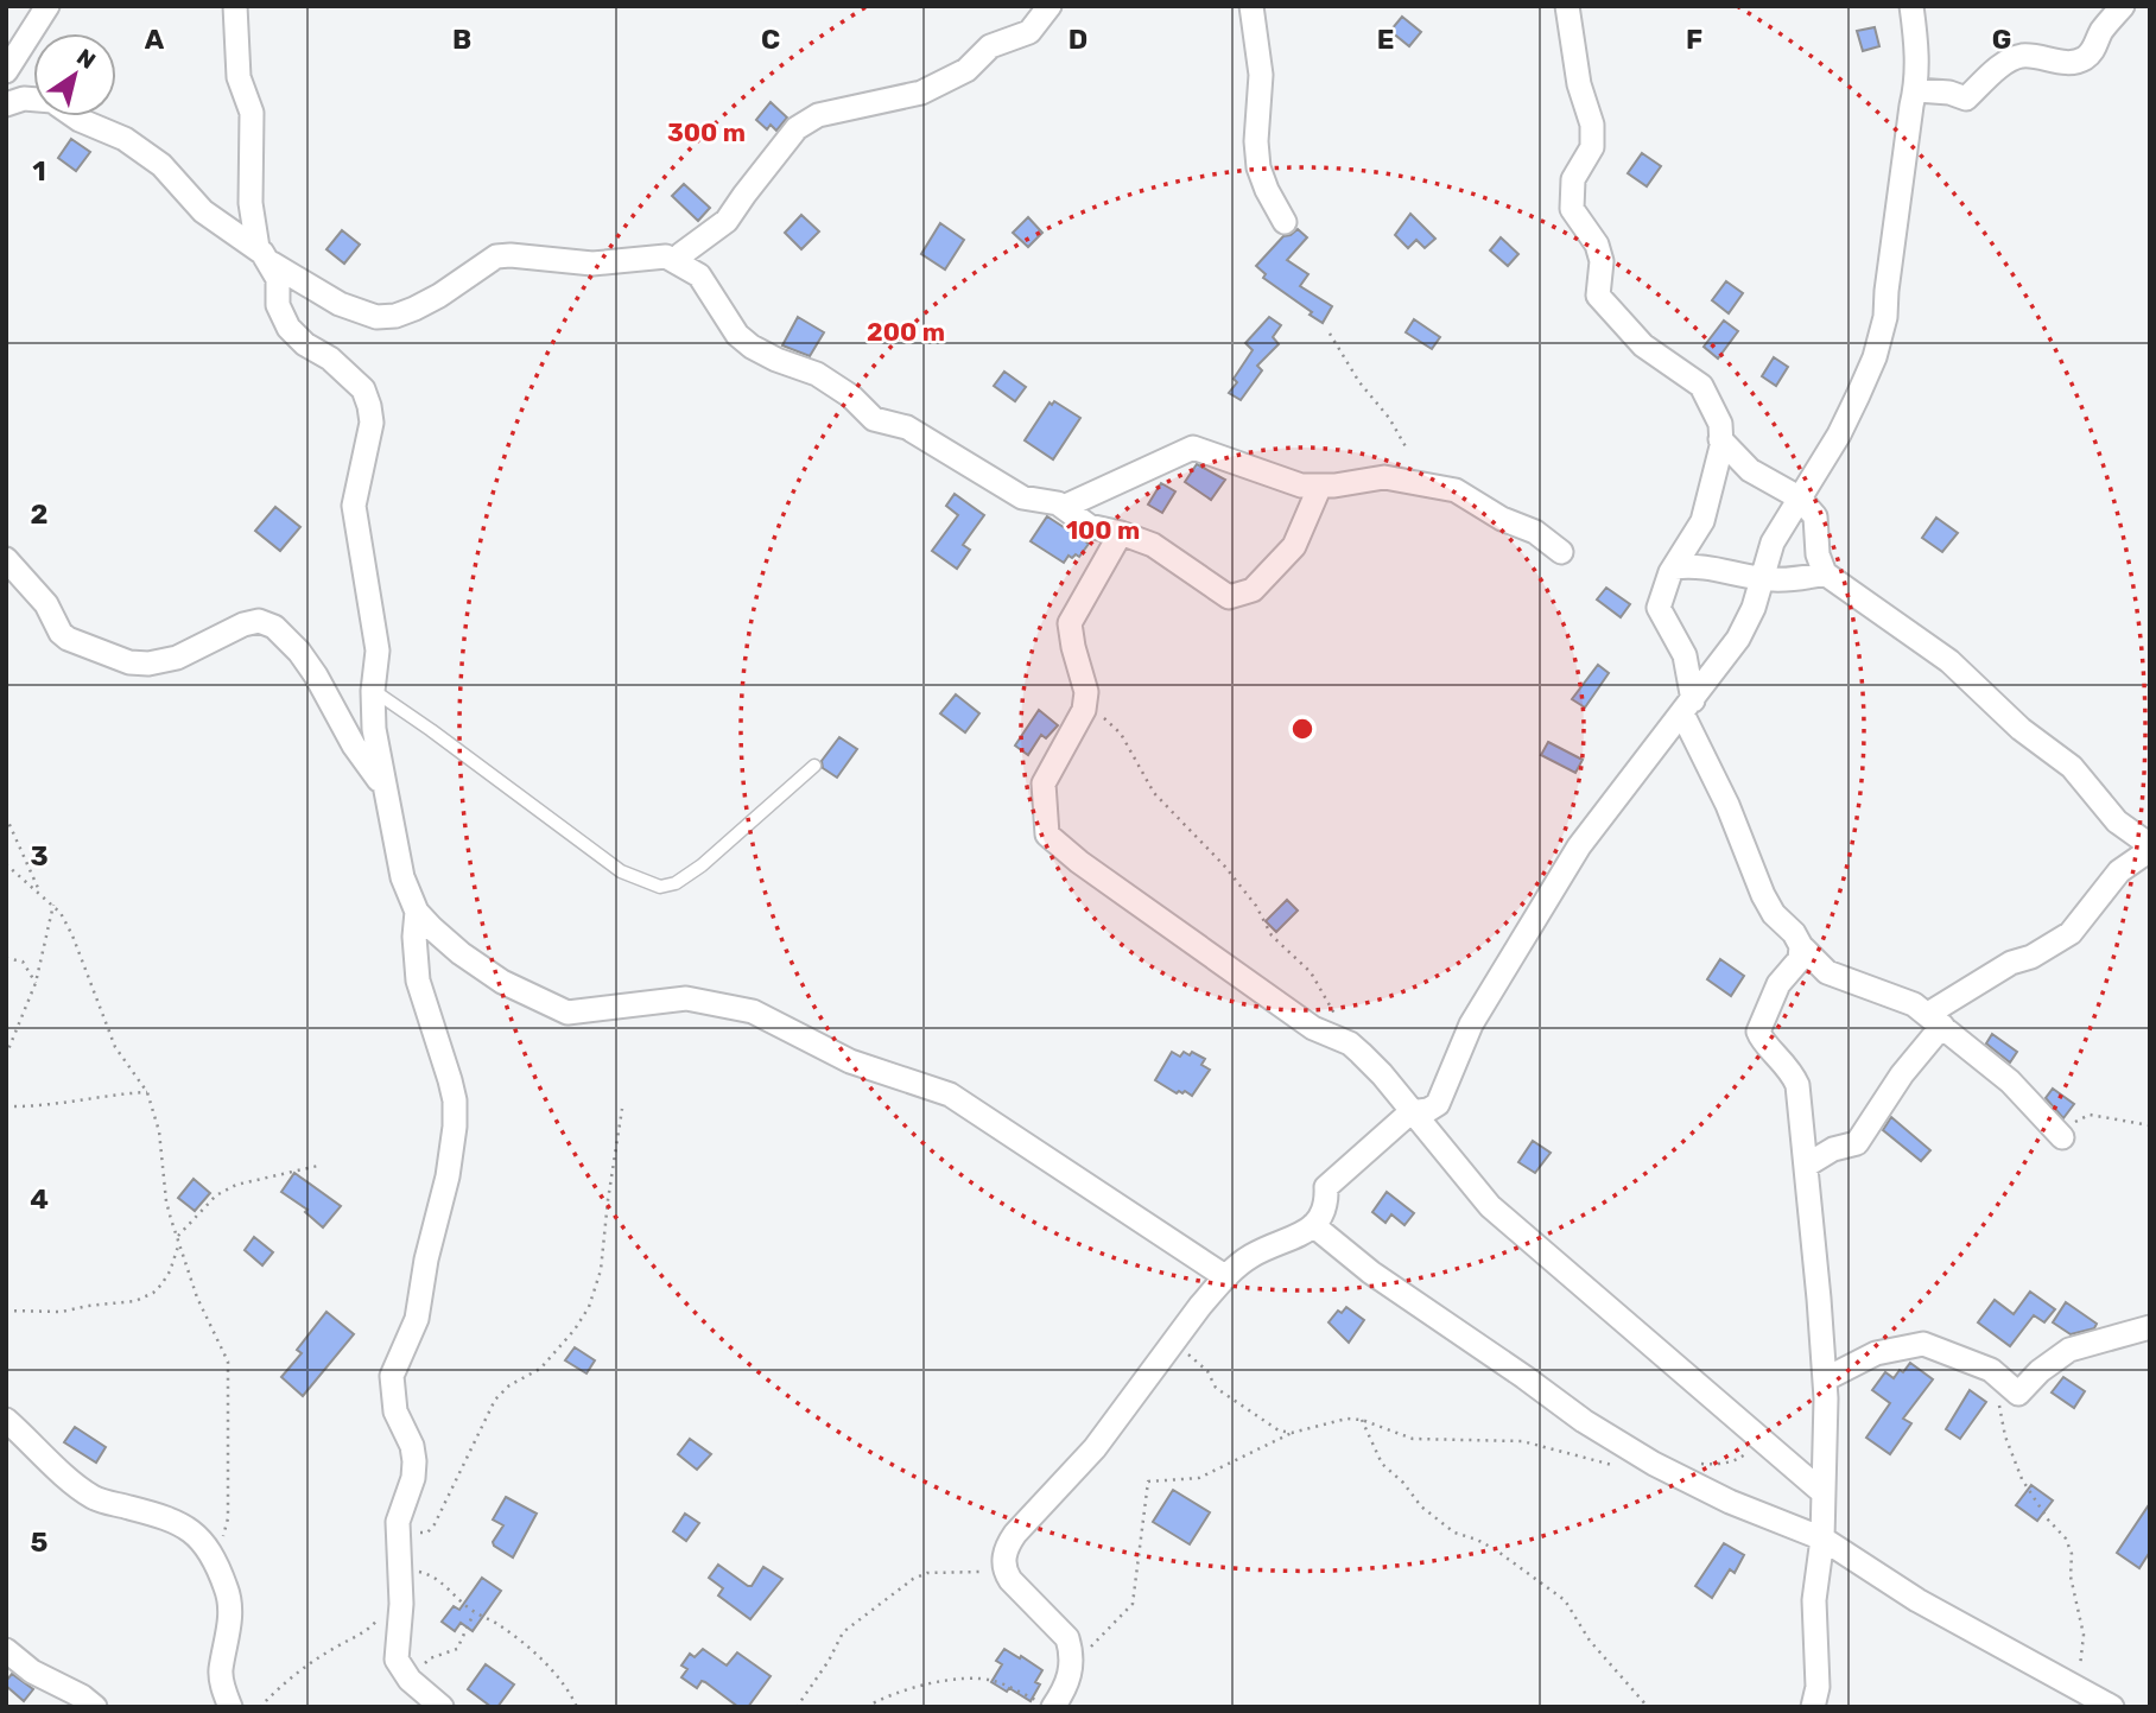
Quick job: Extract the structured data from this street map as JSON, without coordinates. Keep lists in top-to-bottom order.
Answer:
{
  "north": "top right",
  "grid": {
    "columns": [
      "A",
      "B",
      "C",
      "D",
      "E",
      "F",
      "G"
    ],
    "rows": [
      "1",
      "2",
      "3",
      "4",
      "5"
    ]
  },
  "rings": ["300 m", "200 m", "100 m"]
}
